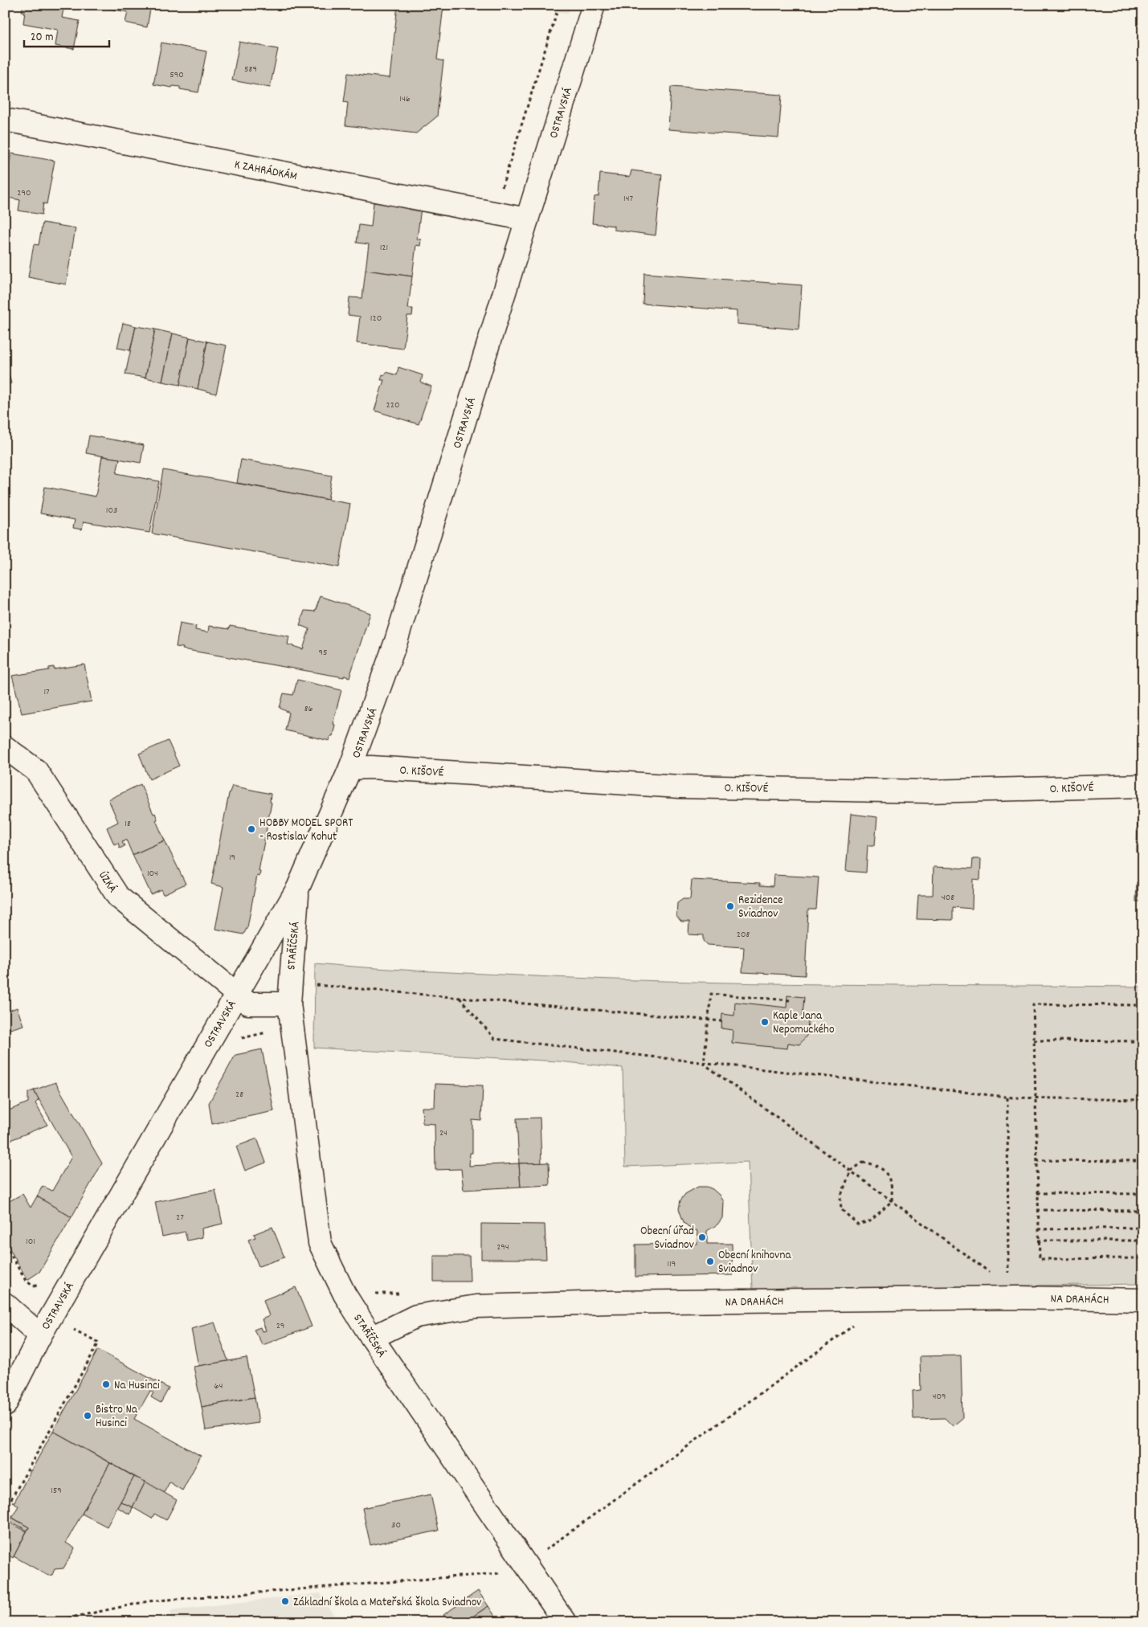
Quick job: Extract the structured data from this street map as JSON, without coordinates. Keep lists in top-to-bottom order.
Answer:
{
  "streets": {
    "street": [
      "OSTRAVSKÁ",
      "K ZAHRÁDKÁM",
      "O. KIŠOVÉ",
      "ÚZKÁ",
      "STAŘÍČSKÁ",
      "NA DRAHÁCH"
    ]
  },
  "crossings": [
    ["OSTRAVSKÁ", "K ZAHRÁDKÁM"],
    ["OSTRAVSKÁ", "O. KIŠOVÉ"],
    ["OSTRAVSKÁ", "ÚZKÁ"],
    ["OSTRAVSKÁ", "STAŘÍČSKÁ"],
    ["STAŘÍČSKÁ", "NA DRAHÁCH"]
  ],
  "places": [
    "HOBBY MODEL SPORT - Rostislav Kohut",
    "Rezidence Sviadnov",
    "Kaple Jana Nepomuckého",
    "Obecní úřad Sviadnov",
    "Obecní knihovna Sviadnov",
    "Na Husinci",
    "Bistro Na Husinci",
    "Základní škola a Mateřská škola Sviadnov"
  ],
  "house_numbers": [
    "589",
    "590",
    "146",
    "290",
    "147",
    "121",
    "120",
    "220",
    "103",
    "95",
    "17",
    "86",
    "18",
    "19",
    "104",
    "408",
    "208",
    "28",
    "24",
    "27",
    "101",
    "294",
    "119",
    "29",
    "64",
    "409",
    "159",
    "30"
  ],
  "scale_bar": "20 m"
}
